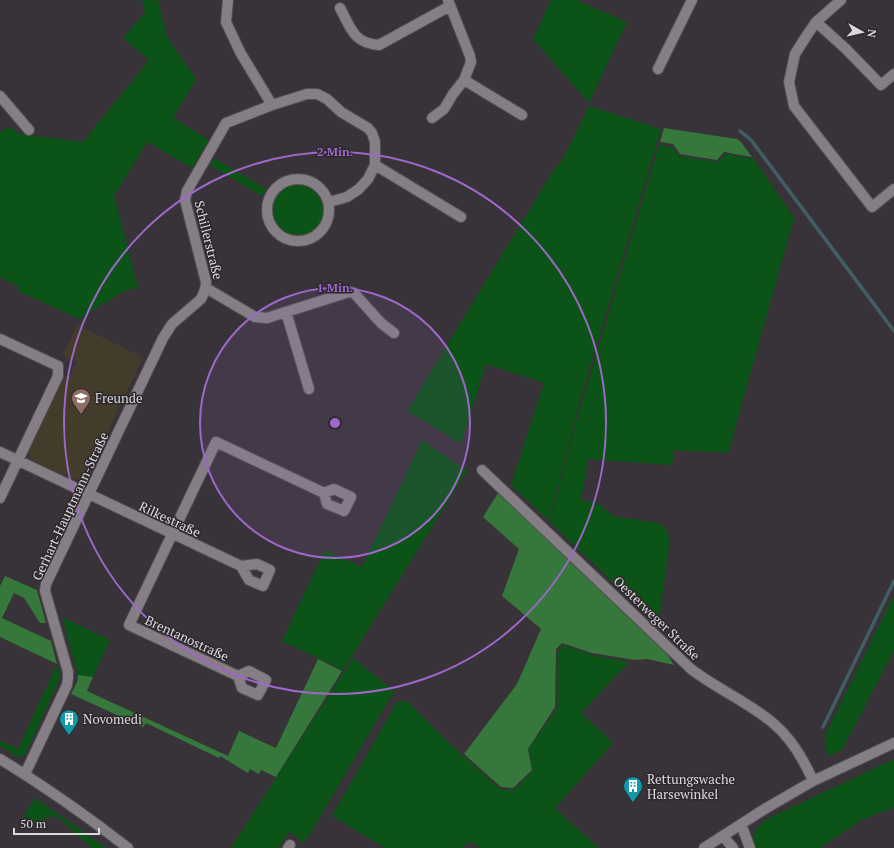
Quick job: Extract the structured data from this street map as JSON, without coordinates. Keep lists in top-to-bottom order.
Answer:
{
  "streets": {
    "street": [
      "Schillerstraße",
      "Gerhart-Hauptmann-Straße",
      "Rilkestraße",
      "Oesterweger Straße",
      "Brentanostraße"
    ]
  },
  "crossings": [
    ["Schillerstraße", "Gerhart-Hauptmann-Straße"],
    ["Gerhart-Hauptmann-Straße", "Rilkestraße"],
    ["Rilkestraße", "Brentanostraße"]
  ],
  "places": {
    "school or university": ["Freunde"],
    "building": ["Novomedi", "Rettungswache Harsewinkel"]
  },
  "scale_bar": "50 m",
  "north": "right",
  "rings": ["2 Min.", "1 Min."]
}
